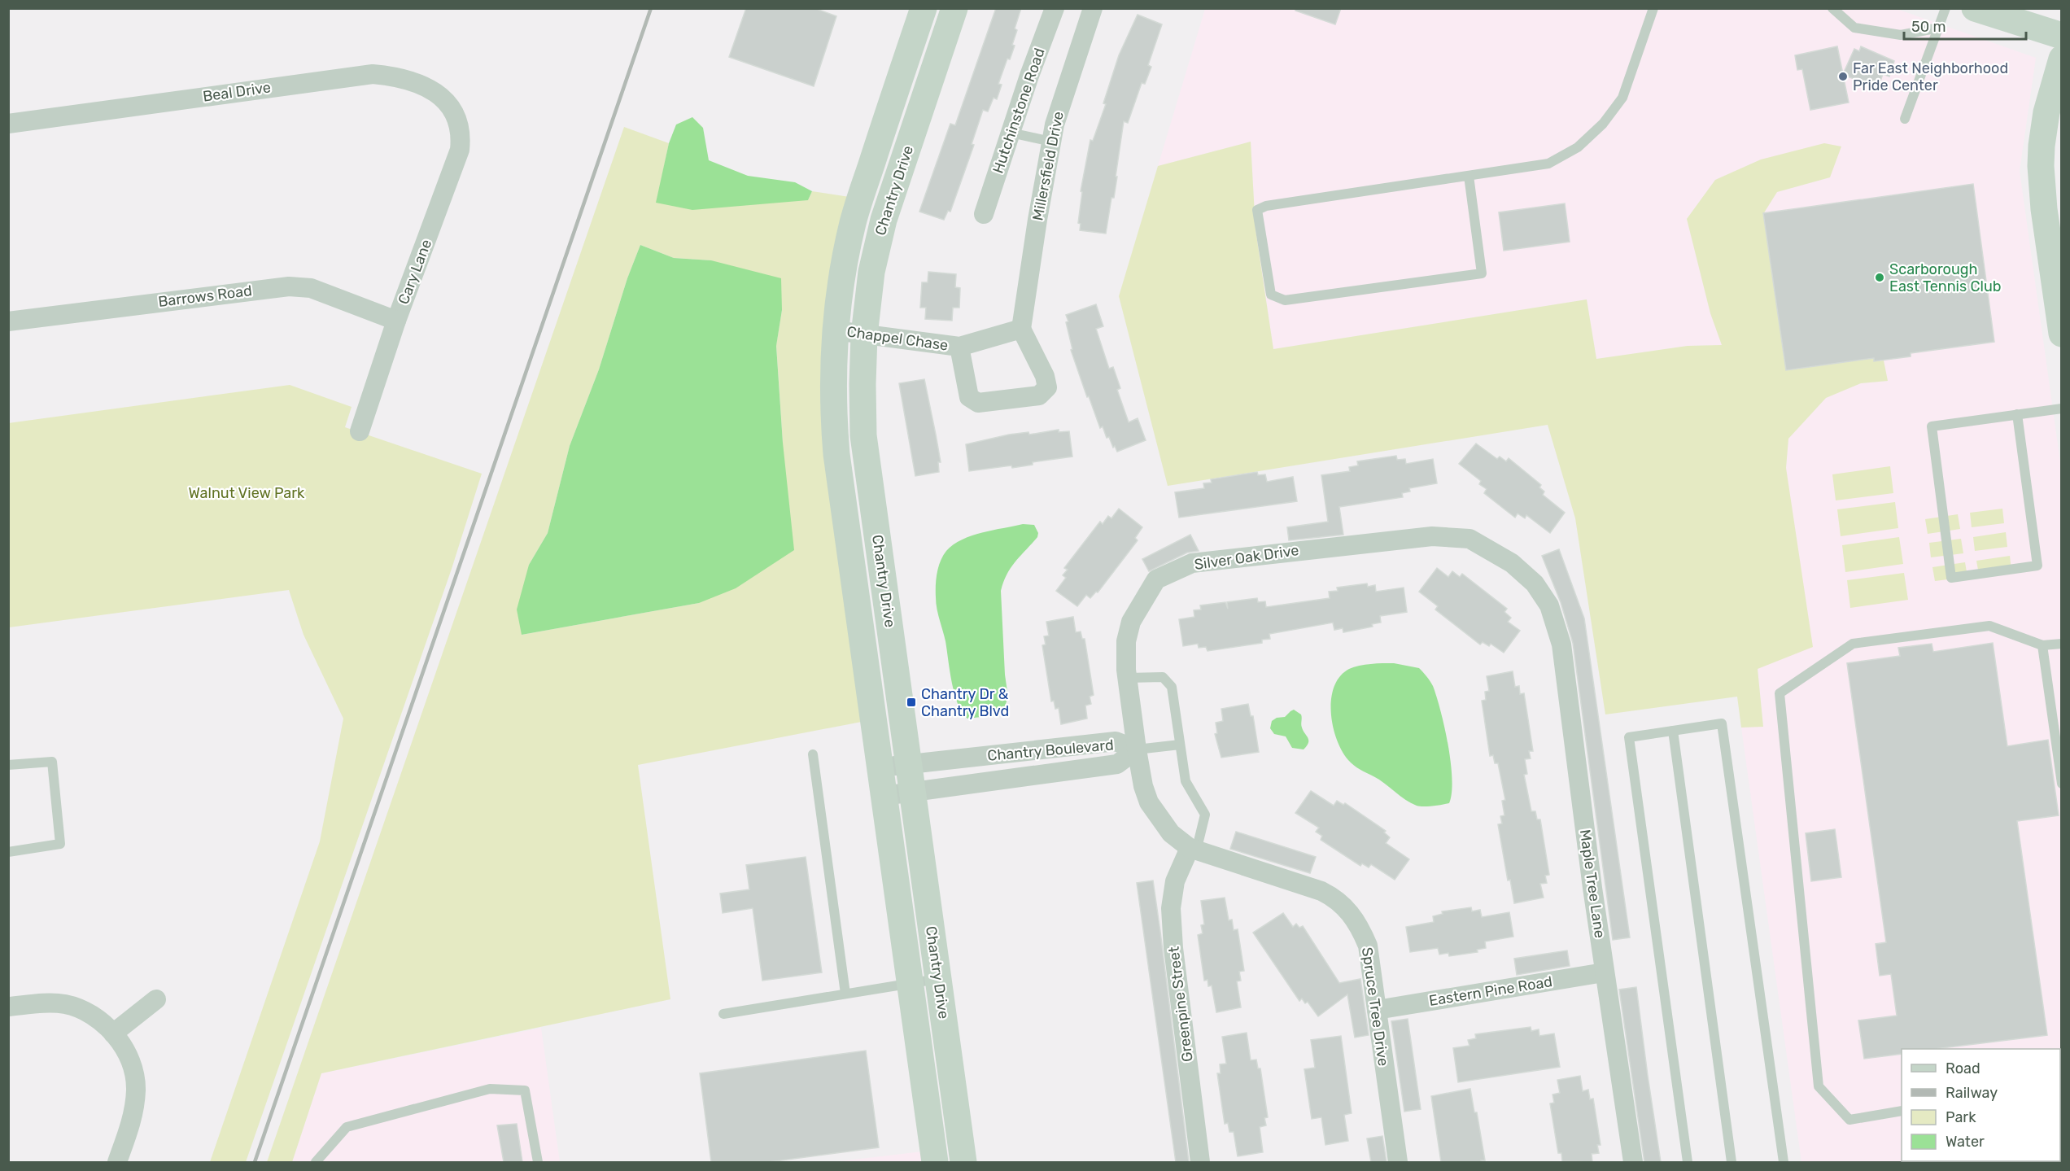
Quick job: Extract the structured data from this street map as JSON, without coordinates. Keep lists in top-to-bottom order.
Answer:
{
  "streets": {
    "street": [
      "Beal Drive",
      "Hutchinstone Road",
      "Millersfield Drive",
      "Chantry Drive",
      "Cary Lane",
      "Barrows Road",
      "Chappel Chase",
      "Silver Oak Drive",
      "Chantry Boulevard",
      "Maple Tree Lane",
      "Eastern Pine Road",
      "Greenpine Street",
      "Spruce Tree Drive"
    ]
  },
  "crossings": [
    ["Beal Drive", "Cary Lane"],
    ["Millersfield Drive", "Chappel Chase"],
    ["Chantry Drive", "Chappel Chase"],
    ["Chantry Drive", "Chantry Boulevard"],
    ["Cary Lane", "Barrows Road"],
    ["Silver Oak Drive", "Chantry Boulevard"],
    ["Silver Oak Drive", "Maple Tree Lane"],
    ["Silver Oak Drive", "Greenpine Street"],
    ["Silver Oak Drive", "Spruce Tree Drive"],
    ["Maple Tree Lane", "Eastern Pine Road"],
    ["Eastern Pine Road", "Spruce Tree Drive"],
    ["Greenpine Street", "Spruce Tree Drive"]
  ],
  "parks": ["Walnut View Park"],
  "places": {
    "other": ["Far East Neighborhood Pride Center", "Scarborough East Tennis Club"],
    "transit": ["Chantry Dr & Chantry Blvd"]
  },
  "legend": [
    "Road",
    "Railway",
    "Park",
    "Water"
  ],
  "scale_bar": "50 m"
}
